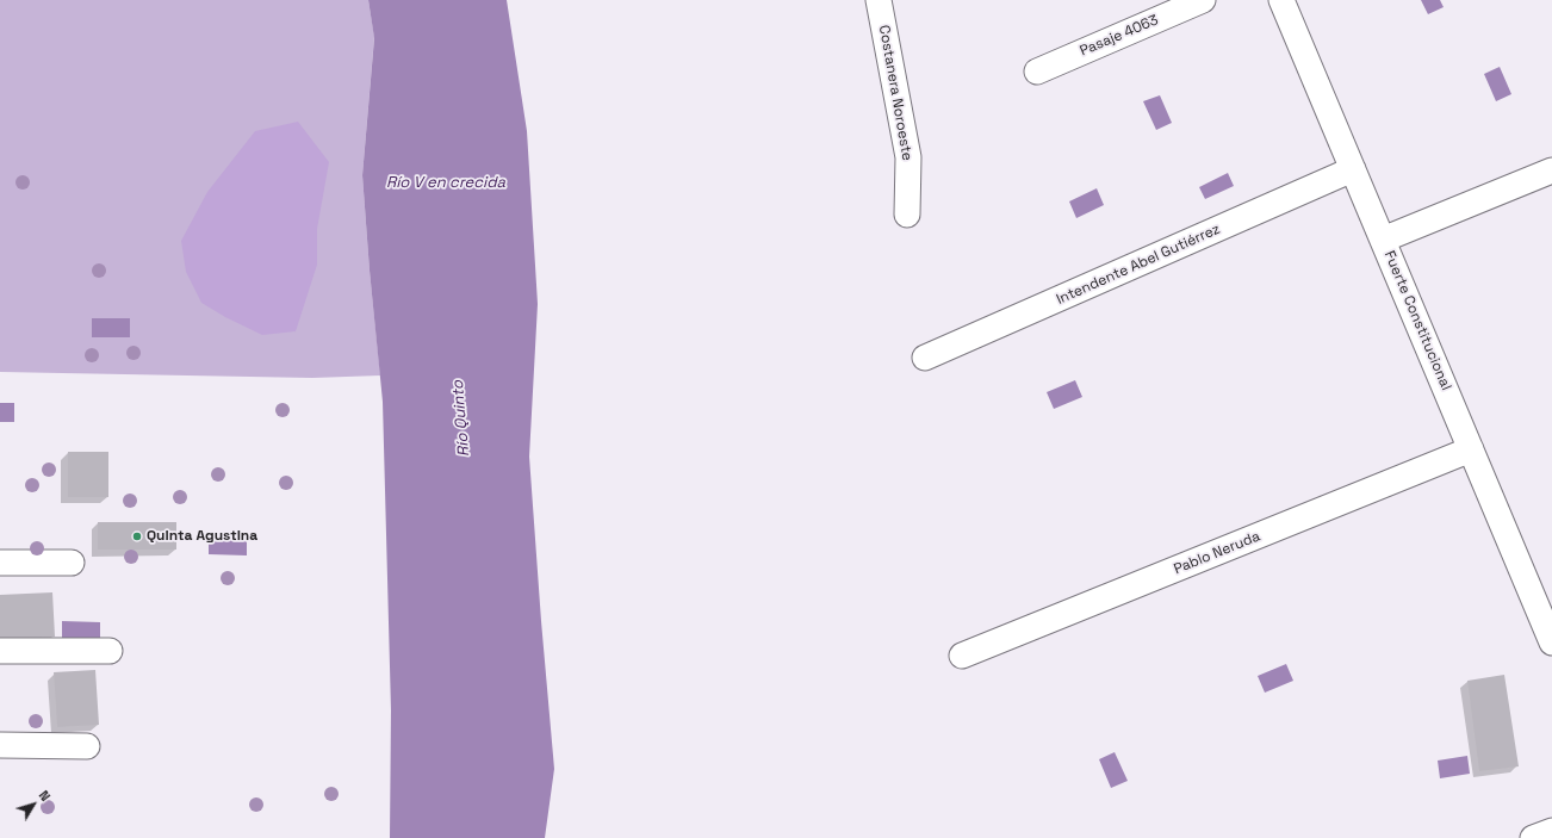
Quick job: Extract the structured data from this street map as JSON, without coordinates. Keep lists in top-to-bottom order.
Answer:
{
  "streets": {
    "street": [
      "Pasaje 4063",
      "Costanera Noroeste",
      "Intendente Abel Gutiérrez",
      "Fuerte Constitucional",
      "Pablo Neruda"
    ]
  },
  "crossings": [
    ["Intendente Abel Gutiérrez", "Fuerte Constitucional"],
    ["Fuerte Constitucional", "Pablo Neruda"]
  ],
  "water": ["Río V en crecida", "Río Quinto"],
  "places": ["Quinta Agustina"],
  "north": "top right"
}
